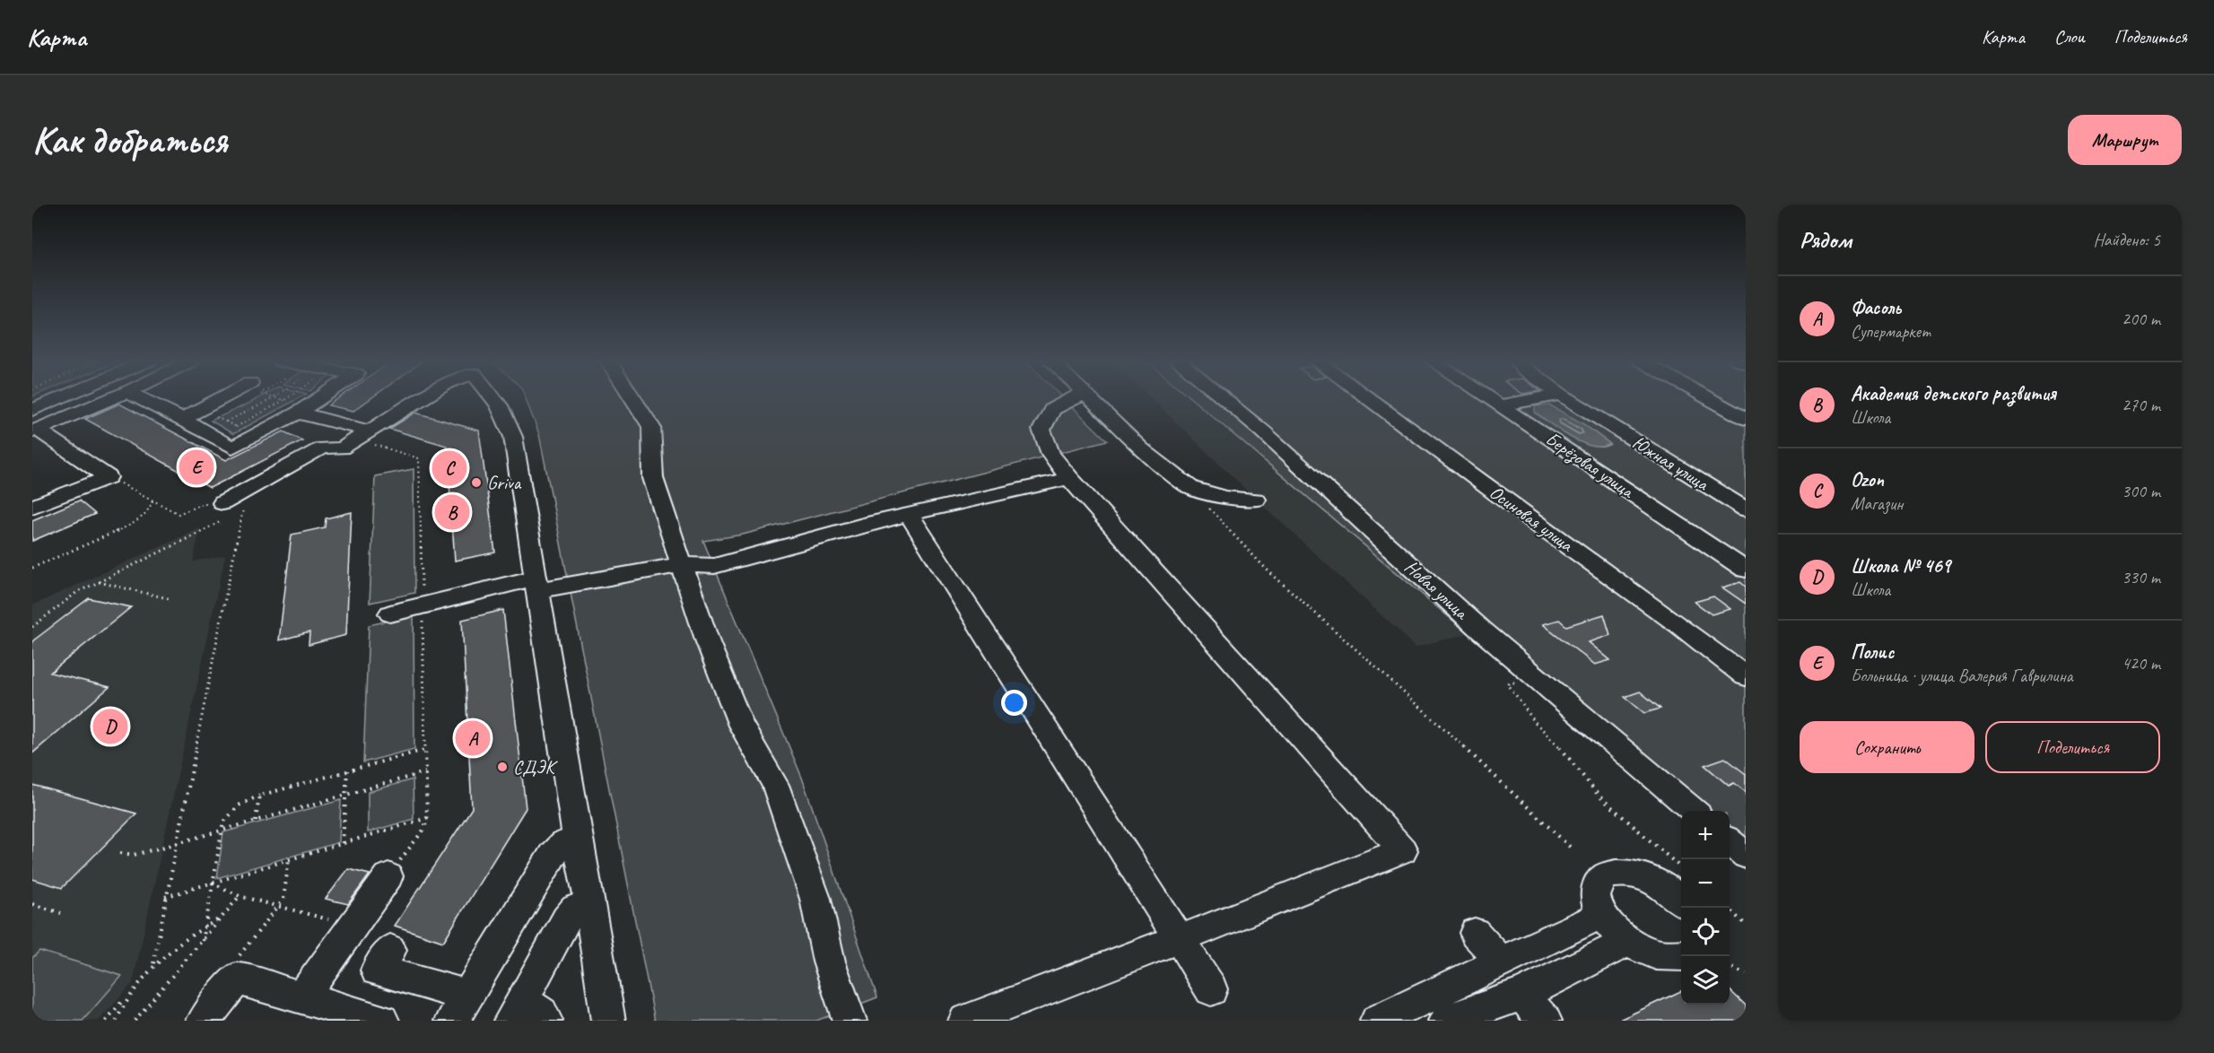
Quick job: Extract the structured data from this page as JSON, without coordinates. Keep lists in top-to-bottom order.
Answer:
{
  "streets": {
    "street": [
      "Южная улица",
      "Берёзовая улица",
      "Осиновая улица",
      "Новая улица"
    ]
  },
  "places": ["Griva", "СДЭК"],
  "page": {
    "header": "Карта",
    "nav": ["Карта", "Слои", "Поделиться"],
    "buttons": [
      "Маршрут",
      ["Сохранить", "Поделиться"]
    ],
    "title": "Как добраться",
    "heading": ["Рядом", "Найдено: 5"],
    "list": [
      {
        "mark": "A",
        "name": "Фасоль",
        "note": "Супермаркет",
        "value": "200 m"
      },
      {
        "mark": "B",
        "name": "Академия детского развития",
        "note": "Школа",
        "value": "270 m"
      },
      {
        "mark": "C",
        "name": "Ozon",
        "note": "Магазин",
        "value": "300 m"
      },
      {
        "mark": "D",
        "name": "Школа № 469",
        "note": "Школа",
        "value": "330 m"
      },
      {
        "mark": "E",
        "name": "Полис",
        "note": "Больница · улица Валерия Гаврилина",
        "value": "420 m"
      }
    ],
    "pins": [
      "E",
      "C",
      "B",
      "D",
      "A"
    ],
    "map_buttons": ["+", "−"]
  }
}
